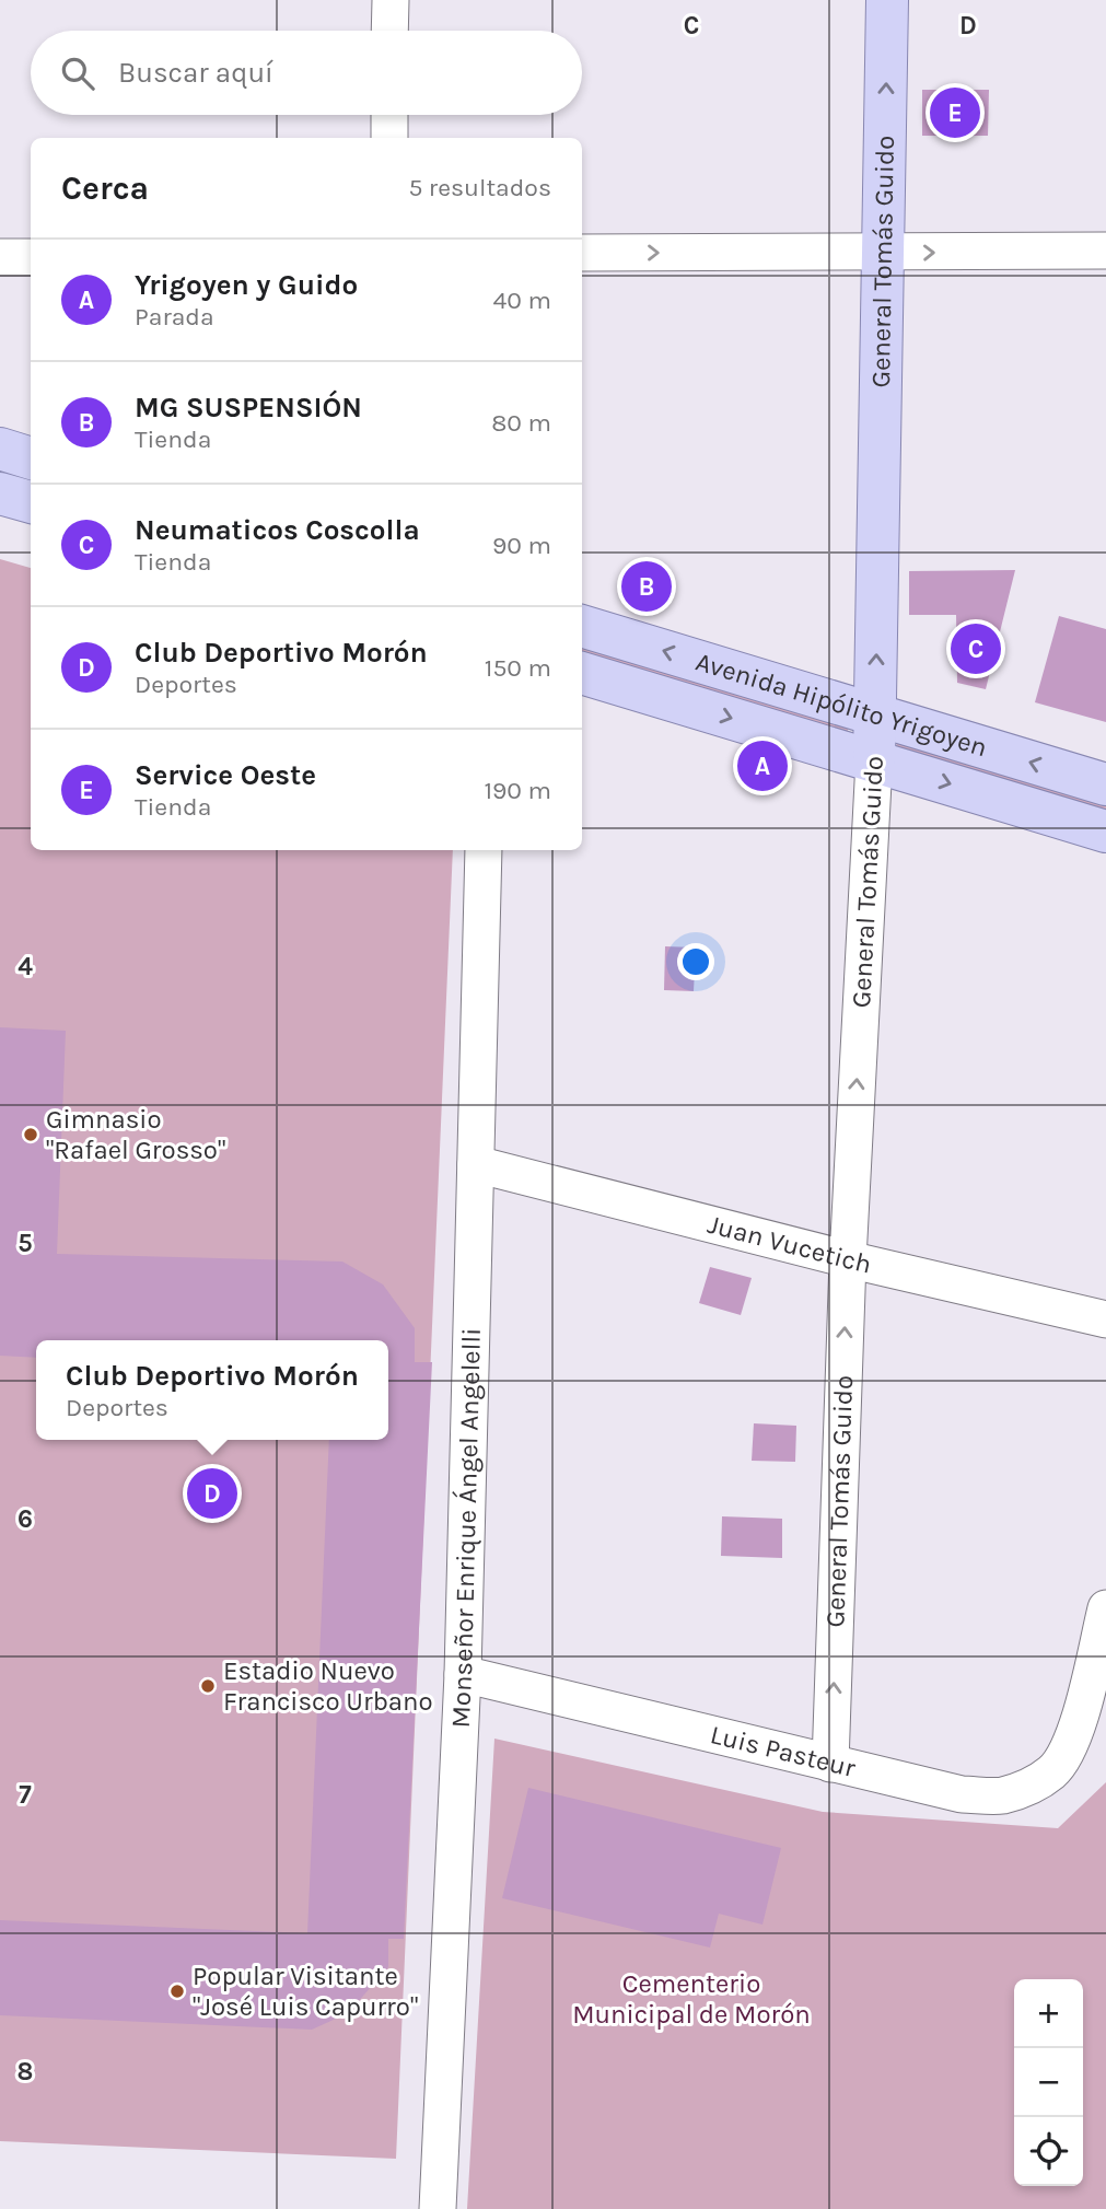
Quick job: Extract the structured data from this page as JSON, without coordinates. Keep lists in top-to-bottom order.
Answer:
{
  "streets": {
    "main road": ["General Tomás Guido", "Avenida Hipólito Yrigoyen"],
    "street": ["Juan Vucetich", "Monseñor Enrique Ángel Angelelli", "Luis Pasteur"]
  },
  "crossings": [
    ["General Tomás Guido", "Avenida Hipólito Yrigoyen"],
    ["General Tomás Guido", "Juan Vucetich"],
    ["General Tomás Guido", "Luis Pasteur"],
    ["Juan Vucetich", "Monseñor Enrique Ángel Angelelli"],
    ["Monseñor Enrique Ángel Angelelli", "Luis Pasteur"]
  ],
  "one_way": ["General Tomás Guido"],
  "parks": ["Cementerio Municipal de Morón"],
  "places": ["Gimnasio \"Rafael Grosso\"", "Estadio Nuevo Francisco Urbano", "Popular Visitante \"José Luis Capurro\""],
  "page": {
    "search": "Buscar aquí",
    "pins": [
      "E",
      "B",
      "C",
      "A",
      "D"
    ],
    "heading": ["Cerca", "5 resultados"],
    "list": [
      {
        "mark": "A",
        "name": "Yrigoyen y Guido",
        "note": "Parada",
        "value": "40 m"
      },
      {
        "mark": "B",
        "name": "MG SUSPENSIÓN",
        "note": "Tienda",
        "value": "80 m"
      },
      {
        "mark": "C",
        "name": "Neumaticos Coscolla",
        "note": "Tienda",
        "value": "90 m"
      },
      {
        "mark": "D",
        "name": "Club Deportivo Morón",
        "note": "Deportes",
        "value": "150 m"
      },
      {
        "mark": "E",
        "name": "Service Oeste",
        "note": "Tienda",
        "value": "190 m"
      }
    ],
    "popup": ["Club Deportivo Morón", "Deportes"],
    "map_buttons": ["+", "−"]
  },
  "grid": {
    "columns": ["C", "D"],
    "rows": [
      "4",
      "5",
      "6",
      "7",
      "8"
    ]
  }
}
